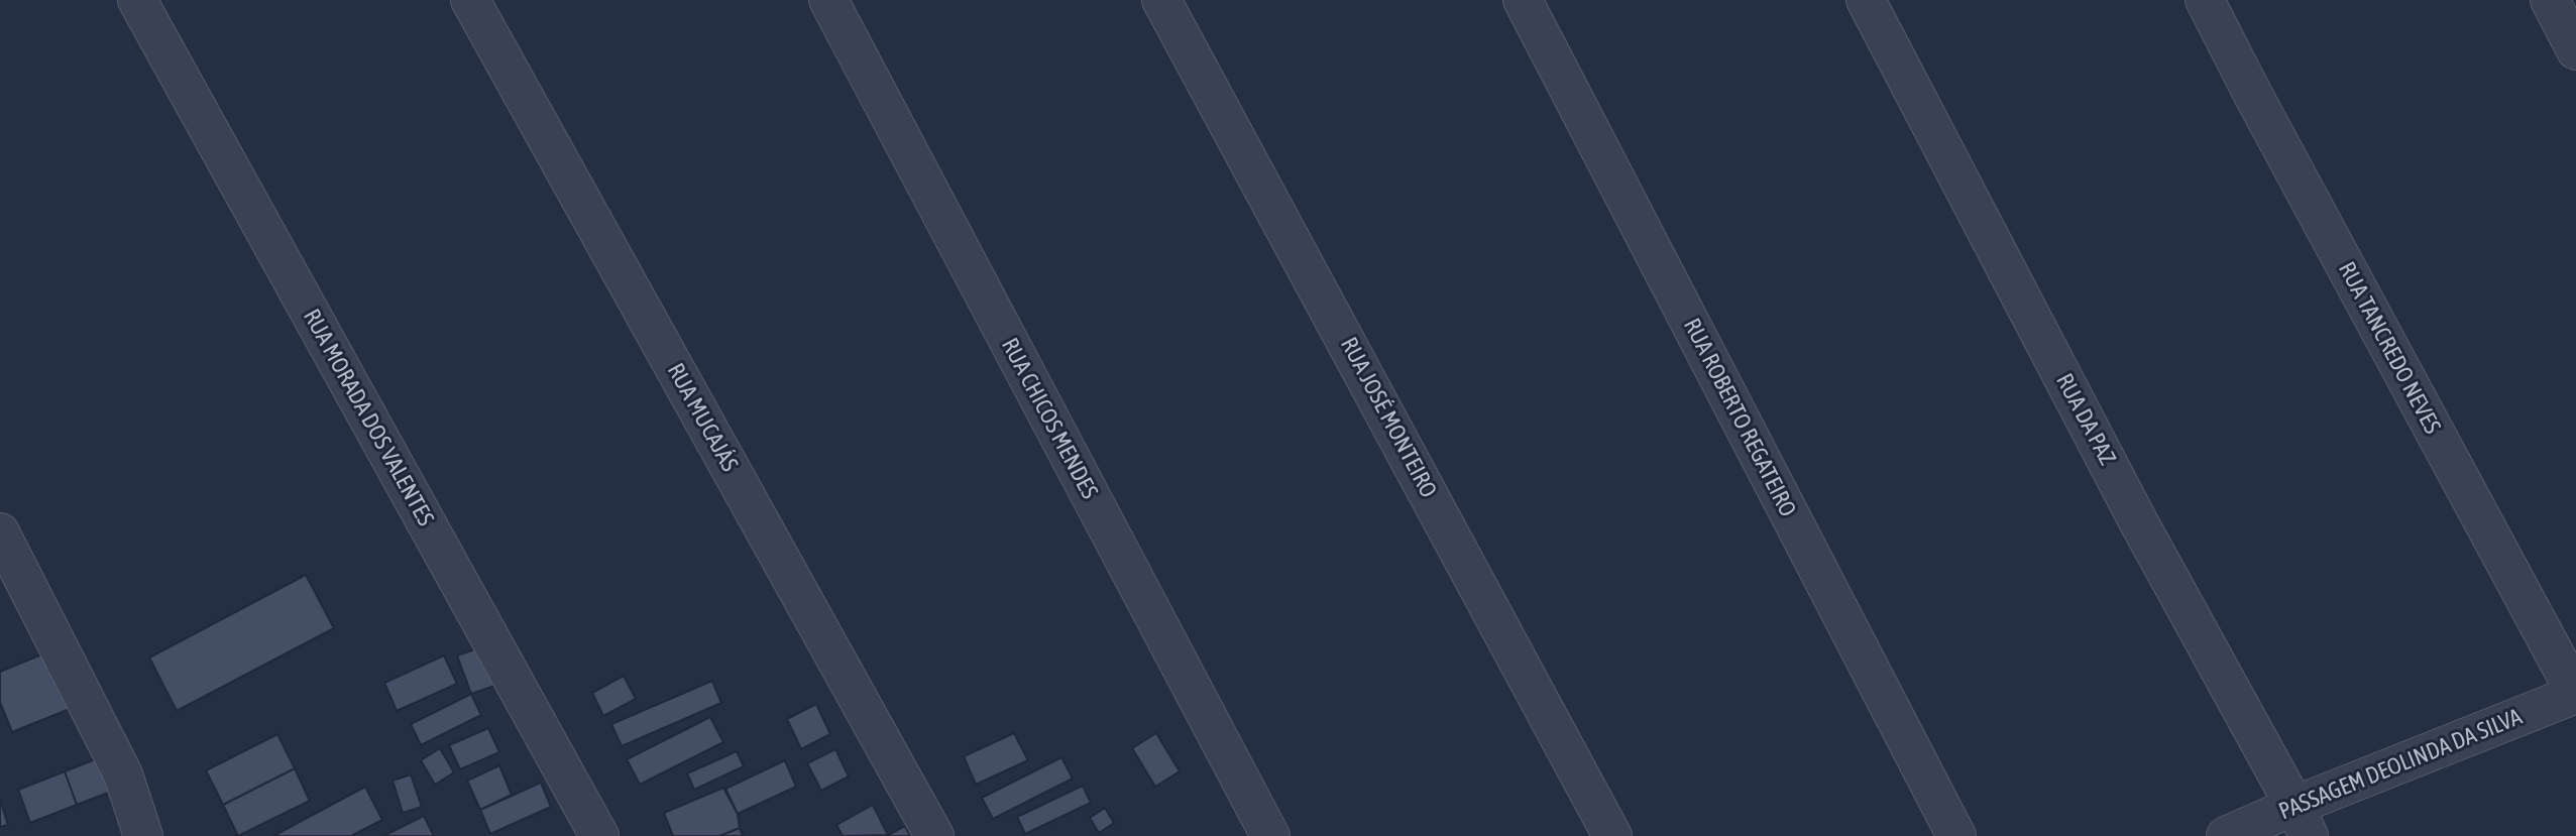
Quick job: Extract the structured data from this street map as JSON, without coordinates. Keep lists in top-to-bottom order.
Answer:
{
  "streets": {
    "street": [
      "RUA TANCREDO NEVES",
      "RUA MORADA DOS VALENTES",
      "RUA MUCAJÁS",
      "RUA JOSÉ MONTEIRO",
      "RUA ROBERTO REGATEIRO",
      "RUA CHICOS MENDES",
      "RUA DA PAZ",
      "PASSAGEM DEOLINDA DA SILVA"
    ]
  },
  "crossings": [
    ["RUA TANCREDO NEVES", "PASSAGEM DEOLINDA DA SILVA"],
    ["RUA DA PAZ", "PASSAGEM DEOLINDA DA SILVA"]
  ]
}
